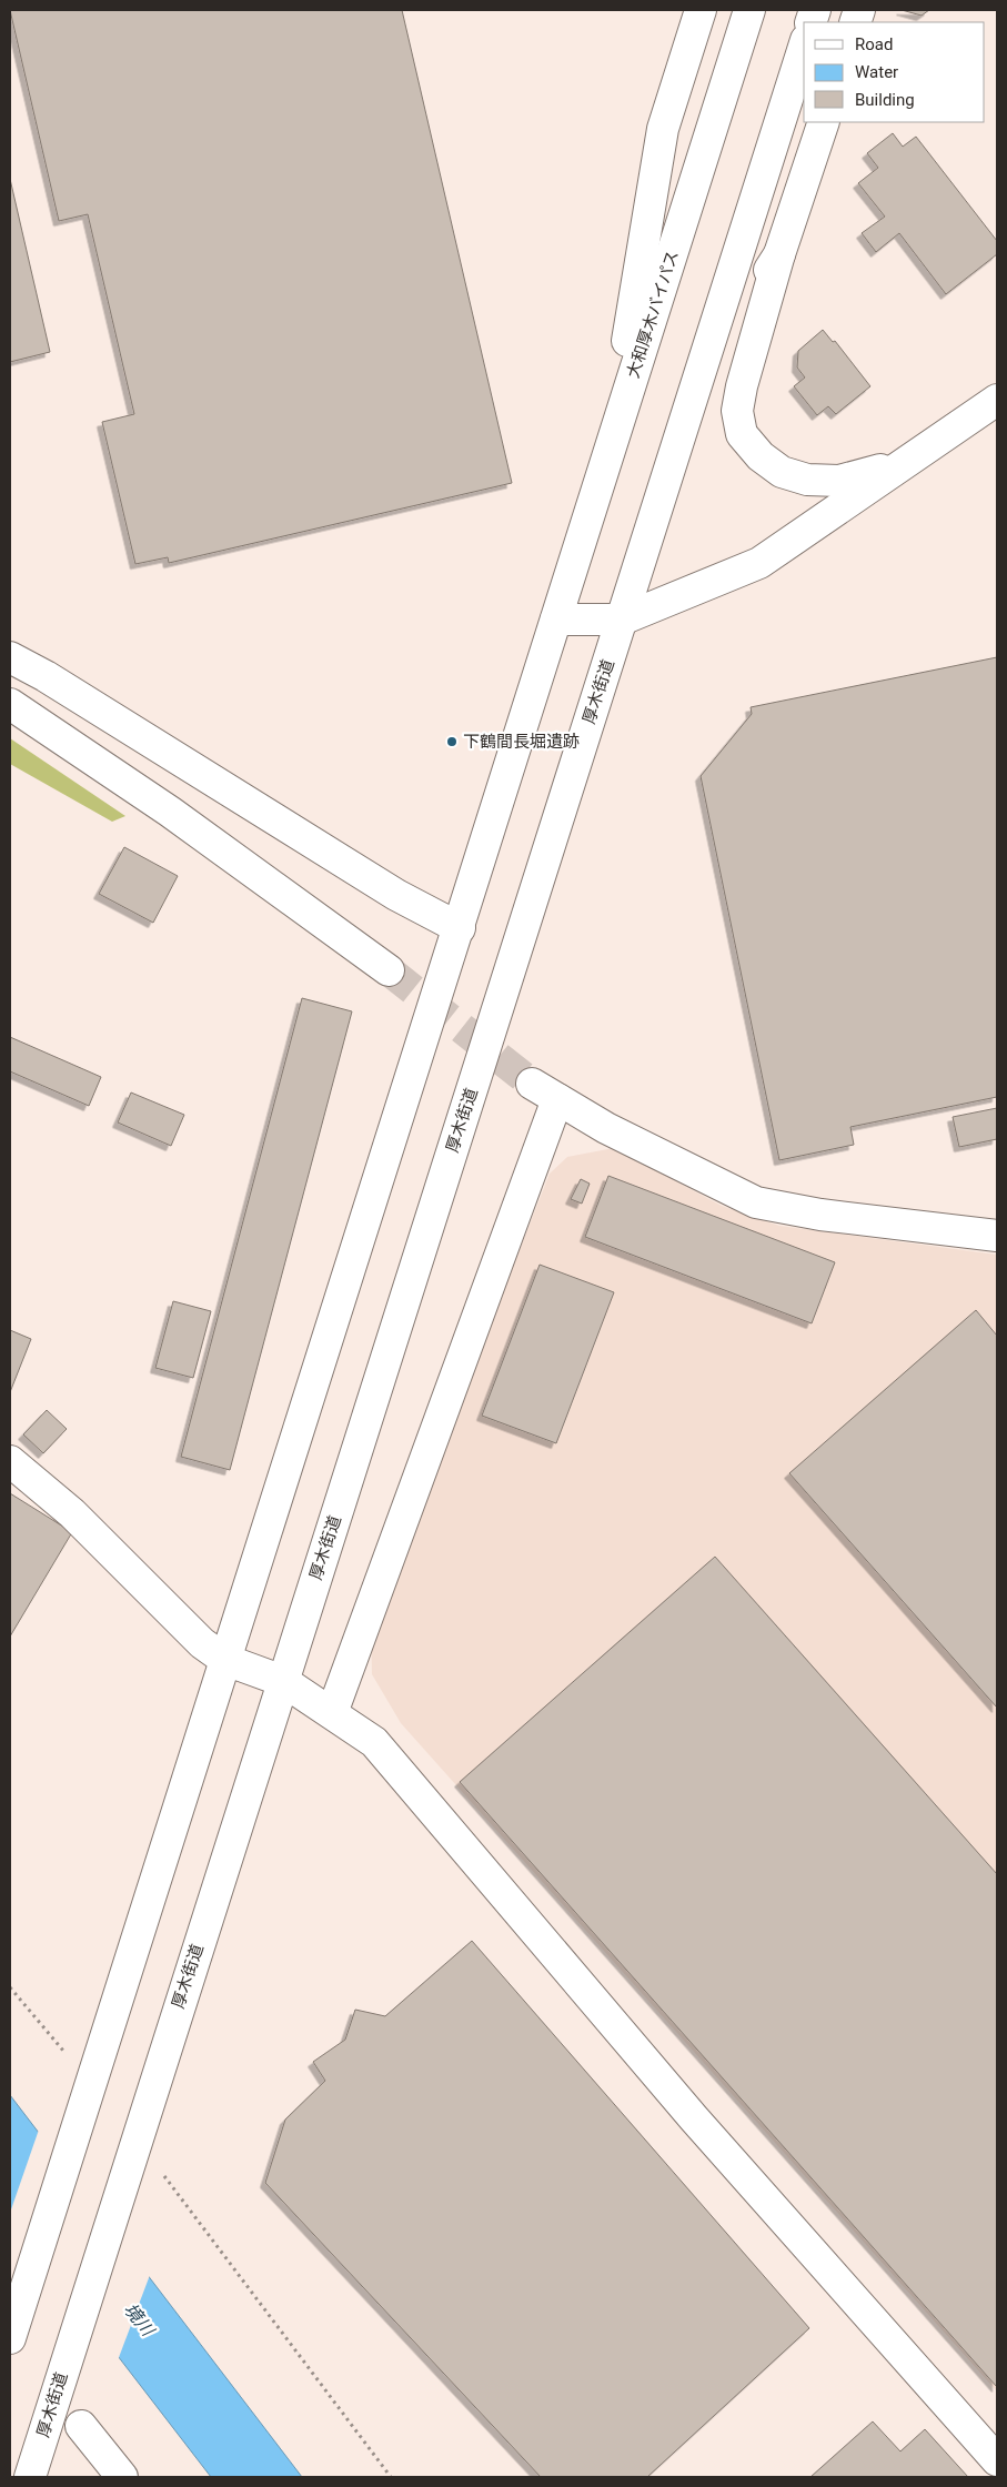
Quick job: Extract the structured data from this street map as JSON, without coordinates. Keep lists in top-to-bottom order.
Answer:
{
  "streets": {
    "main road": ["大和厚木バイパス", "厚木街道"]
  },
  "water": ["境川"],
  "places": ["下鶴間長堀遺跡"],
  "legend": ["Road", "Water", "Building"]
}
